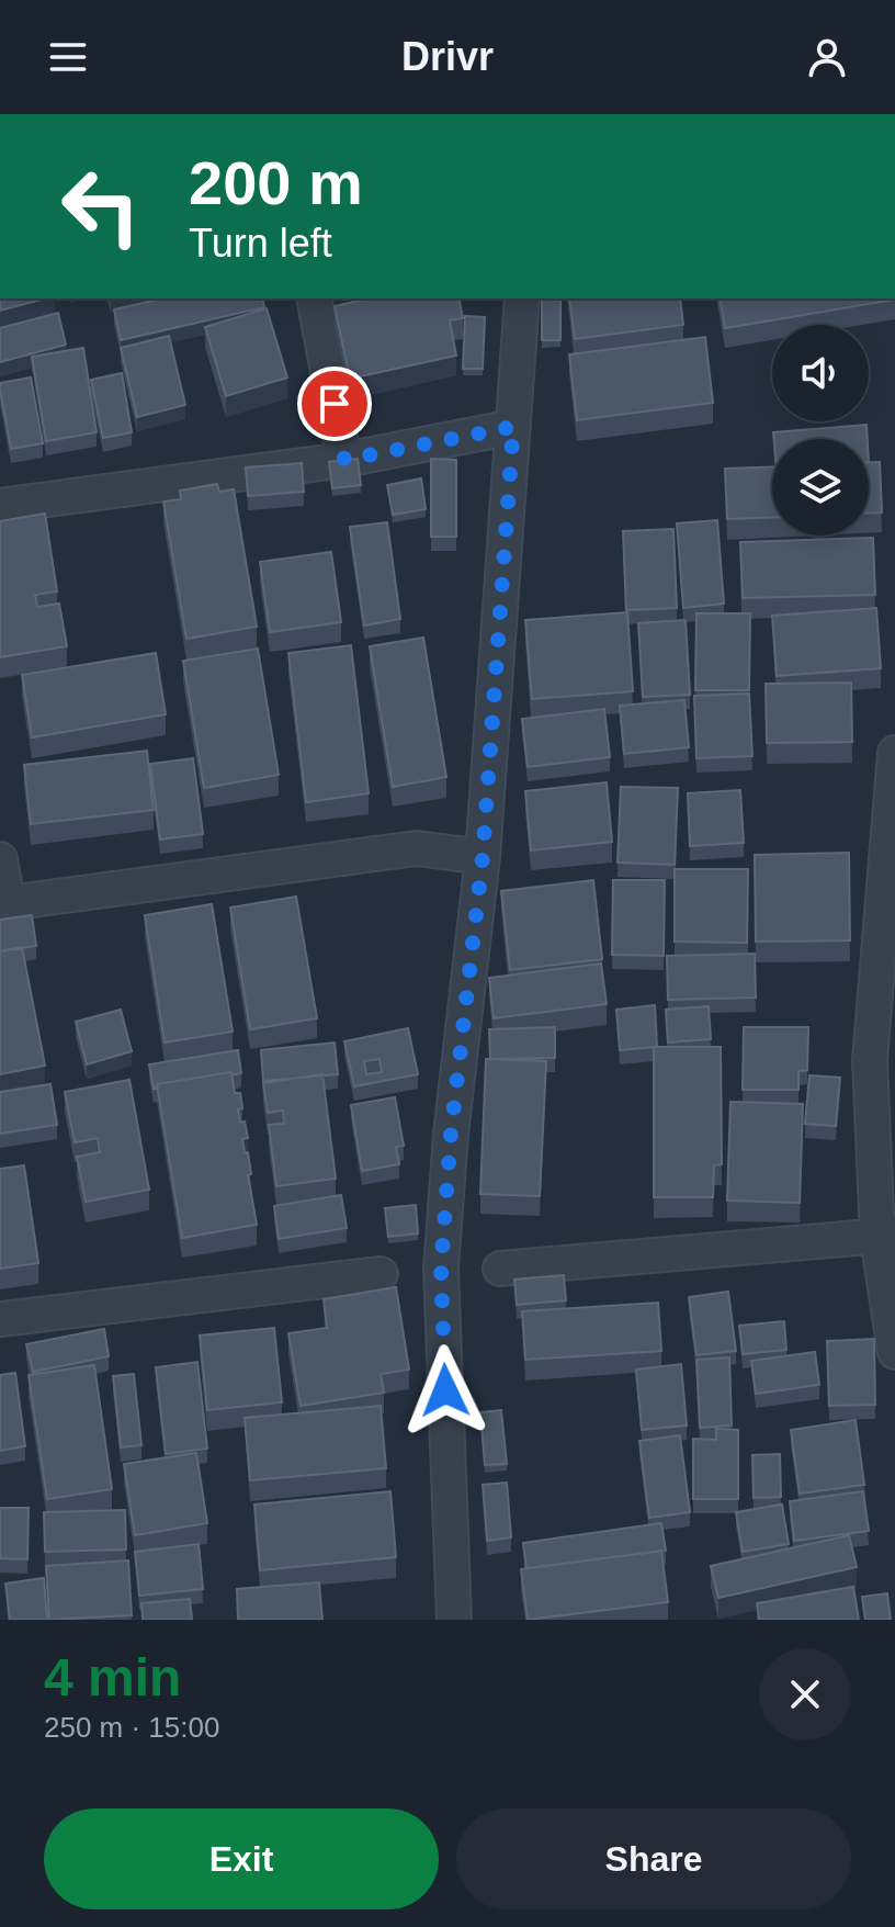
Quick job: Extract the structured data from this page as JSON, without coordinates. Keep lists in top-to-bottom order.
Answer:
{
  "page": {
    "header": "Drivr",
    "turn": ["200 m", "Turn left"],
    "heading": ["4 min", "250 m · 15:00"],
    "buttons": ["Exit", "Share"]
  }
}
